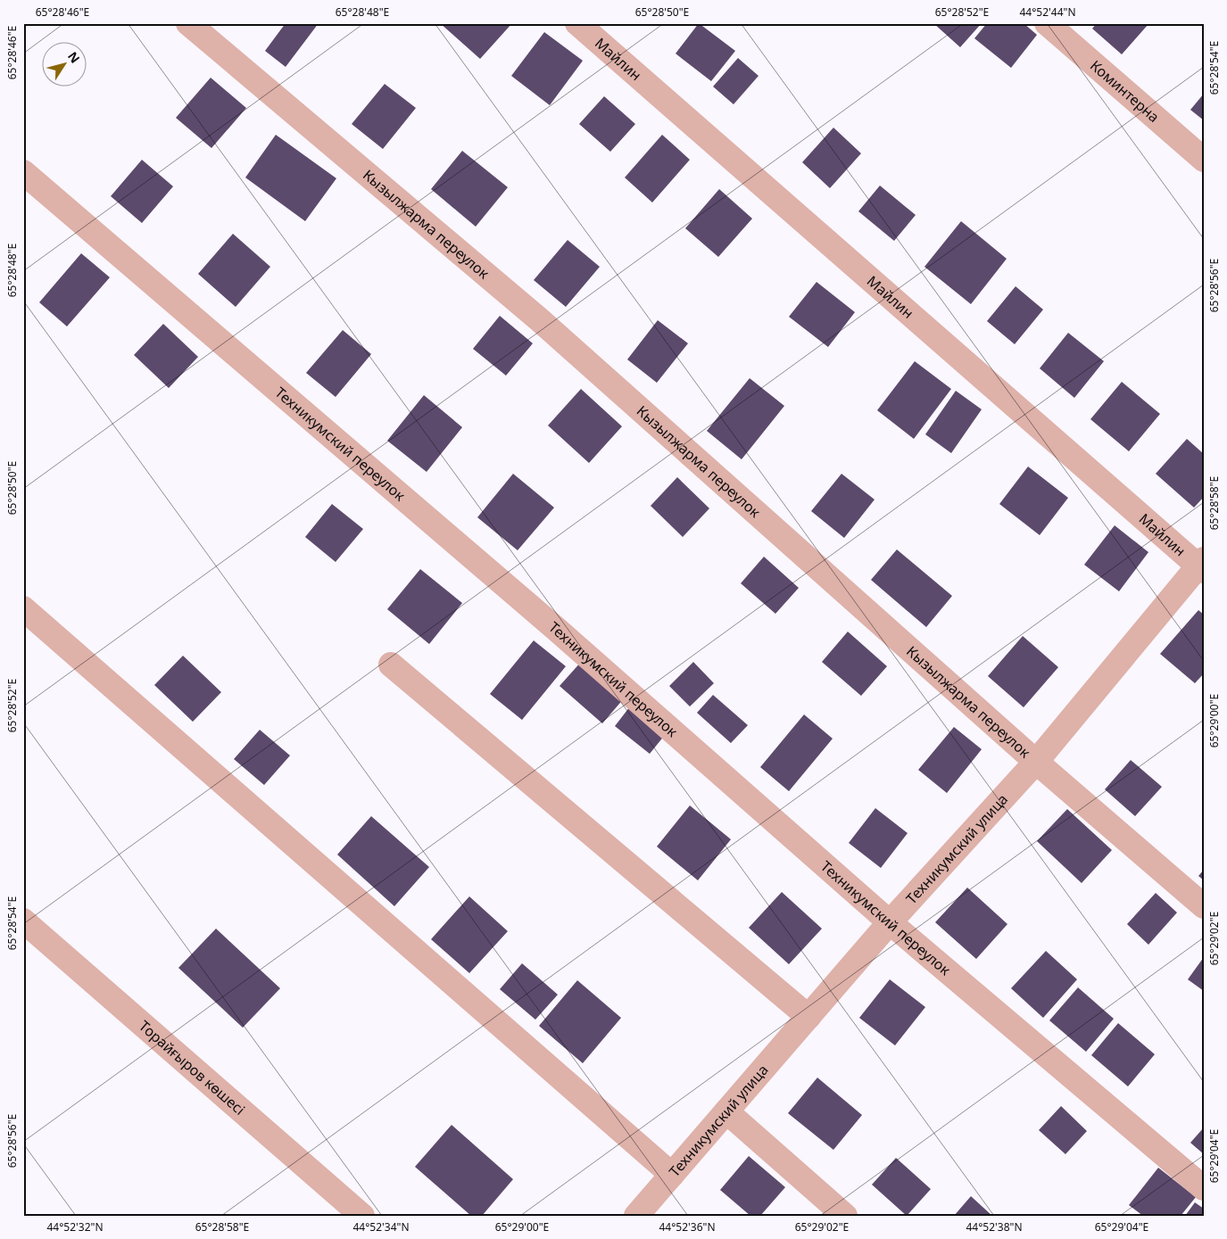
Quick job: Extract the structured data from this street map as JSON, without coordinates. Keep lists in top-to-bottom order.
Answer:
{
  "streets": {
    "street": [
      "Майлин",
      "Коминтерна",
      "Кызылжарма переулок",
      "Техникумский переулок",
      "Техникумский улица",
      "Торайғыров көшесі"
    ]
  },
  "crossings": [
    ["Майлин", "Техникумский улица"],
    ["Кызылжарма переулок", "Техникумский улица"],
    ["Техникумский переулок", "Техникумский улица"]
  ],
  "north": "top right",
  "coordinates": [
    "65°28'46\"E",
    "65°28'48\"E",
    "65°28'50\"E",
    "65°28'52\"E",
    "44°52'44\"N",
    "65°28'54\"E",
    "65°28'56\"E",
    "65°28'58\"E",
    "65°29'00\"E",
    "65°29'02\"E",
    "65°29'04\"E",
    "44°52'32\"N",
    "44°52'34\"N",
    "44°52'36\"N",
    "44°52'38\"N"
  ]
}
